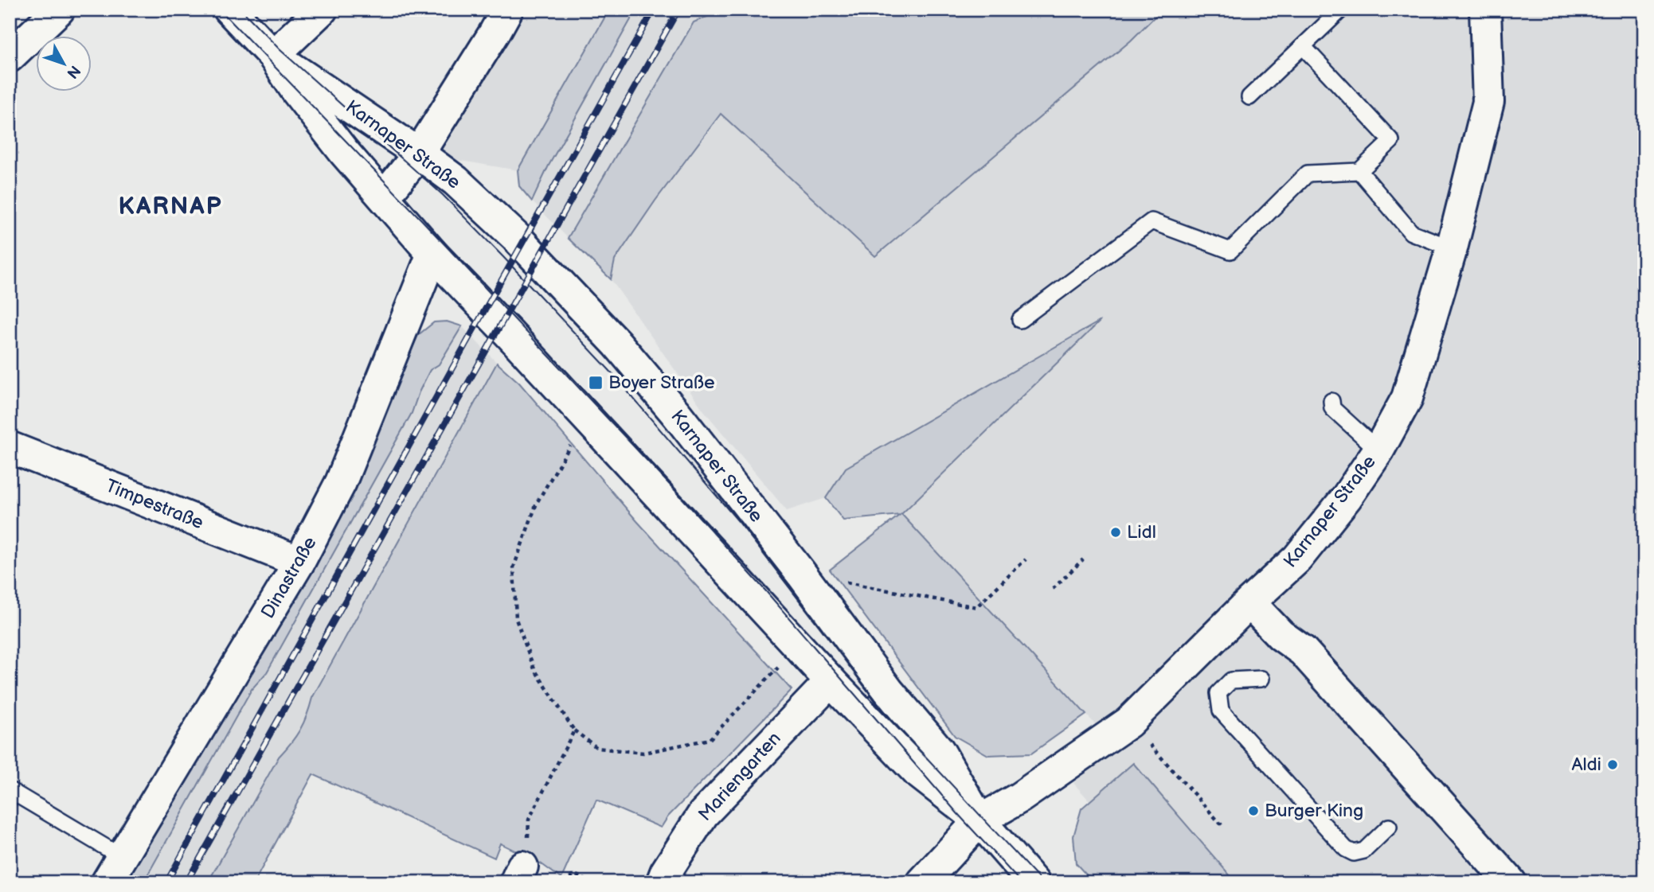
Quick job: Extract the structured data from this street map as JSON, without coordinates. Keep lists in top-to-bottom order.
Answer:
{
  "streets": {
    "street": [
      "Karnaper Straße",
      "Timpestraße",
      "Dinastraße",
      "Mariengarten"
    ]
  },
  "crossings": [
    ["Karnaper Straße", "Dinastraße"],
    ["Karnaper Straße", "Mariengarten"],
    ["Timpestraße", "Dinastraße"]
  ],
  "districts": ["KARNAP"],
  "places": {
    "transit": ["Boyer Straße"],
    "other": ["Lidl", "Aldi", "Burger King"]
  },
  "north": "bottom right"
}
